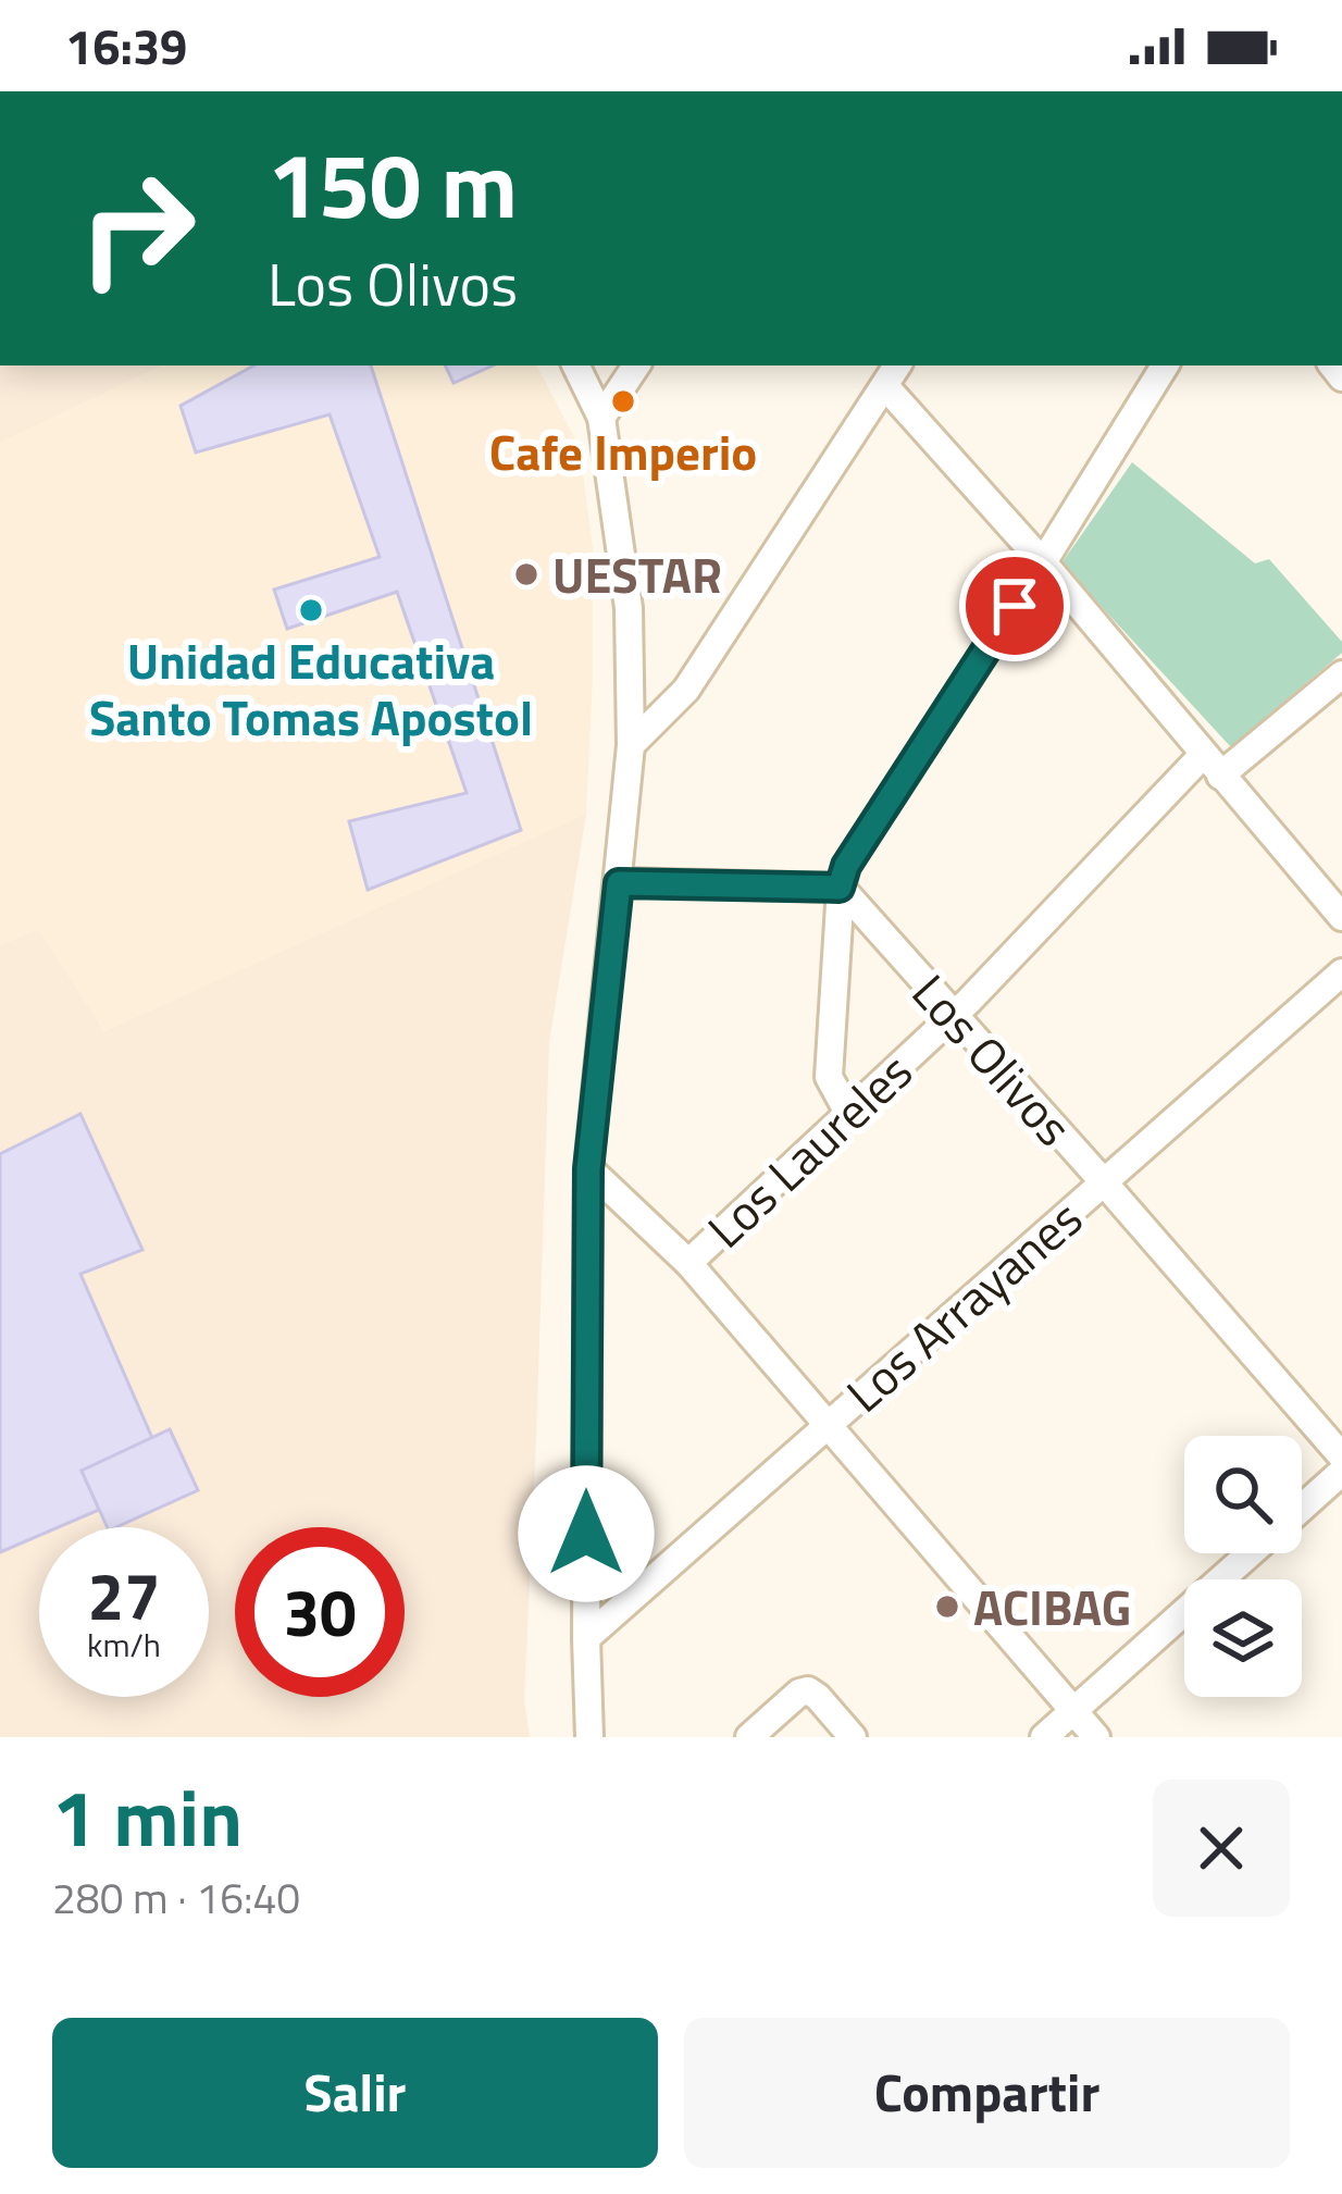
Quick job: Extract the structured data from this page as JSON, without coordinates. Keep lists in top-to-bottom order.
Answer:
{
  "streets": {
    "street": ["Los Olivos", "Los Laureles", "Los Arrayanes"]
  },
  "crossings": [
    ["Los Olivos", "Los Laureles"],
    ["Los Olivos", "Los Arrayanes"]
  ],
  "places": [
    "Cafe Imperio",
    "UESTAR",
    "Unidad Educativa Santo Tomas Apostol",
    "ACIBAG"
  ],
  "page": {
    "status": "16:39",
    "turn": ["150 m", "Los Olivos"],
    "speed": "27 km/h",
    "limit": "30",
    "heading": ["1 min", "280 m · 16:40"],
    "buttons": ["Salir", "Compartir"]
  }
}
